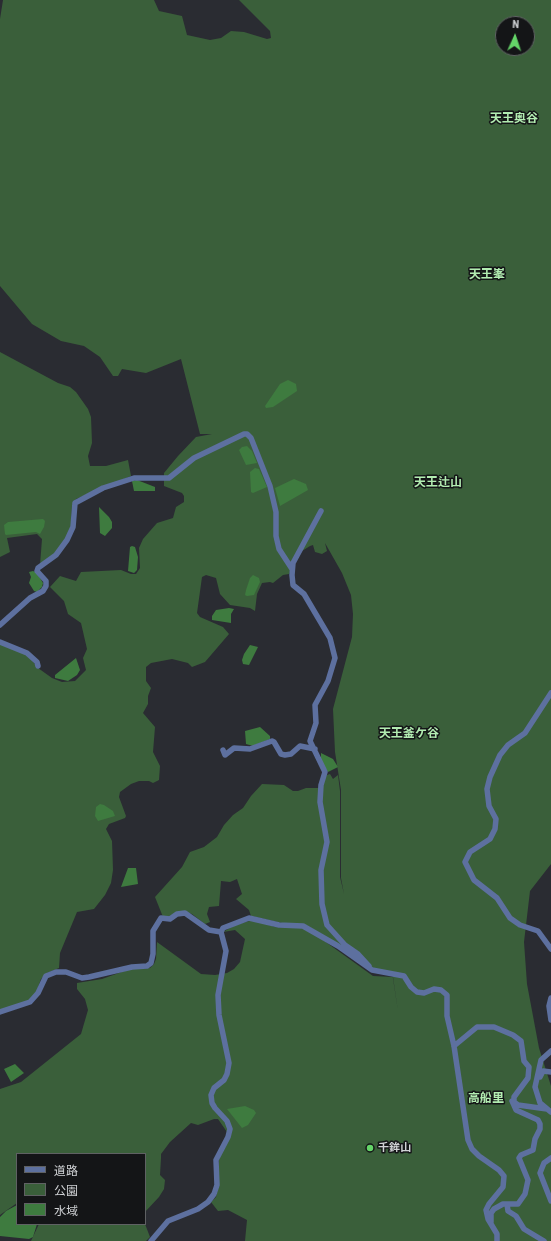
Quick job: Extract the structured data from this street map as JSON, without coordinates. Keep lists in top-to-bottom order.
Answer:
{
  "districts": [
    "天王奥谷",
    "天王峯",
    "天王辻山",
    "天王釜ケ谷",
    "高船里"
  ],
  "places": ["千鉾山"],
  "legend": ["道路", "公園", "水域"],
  "north": "top"
}
